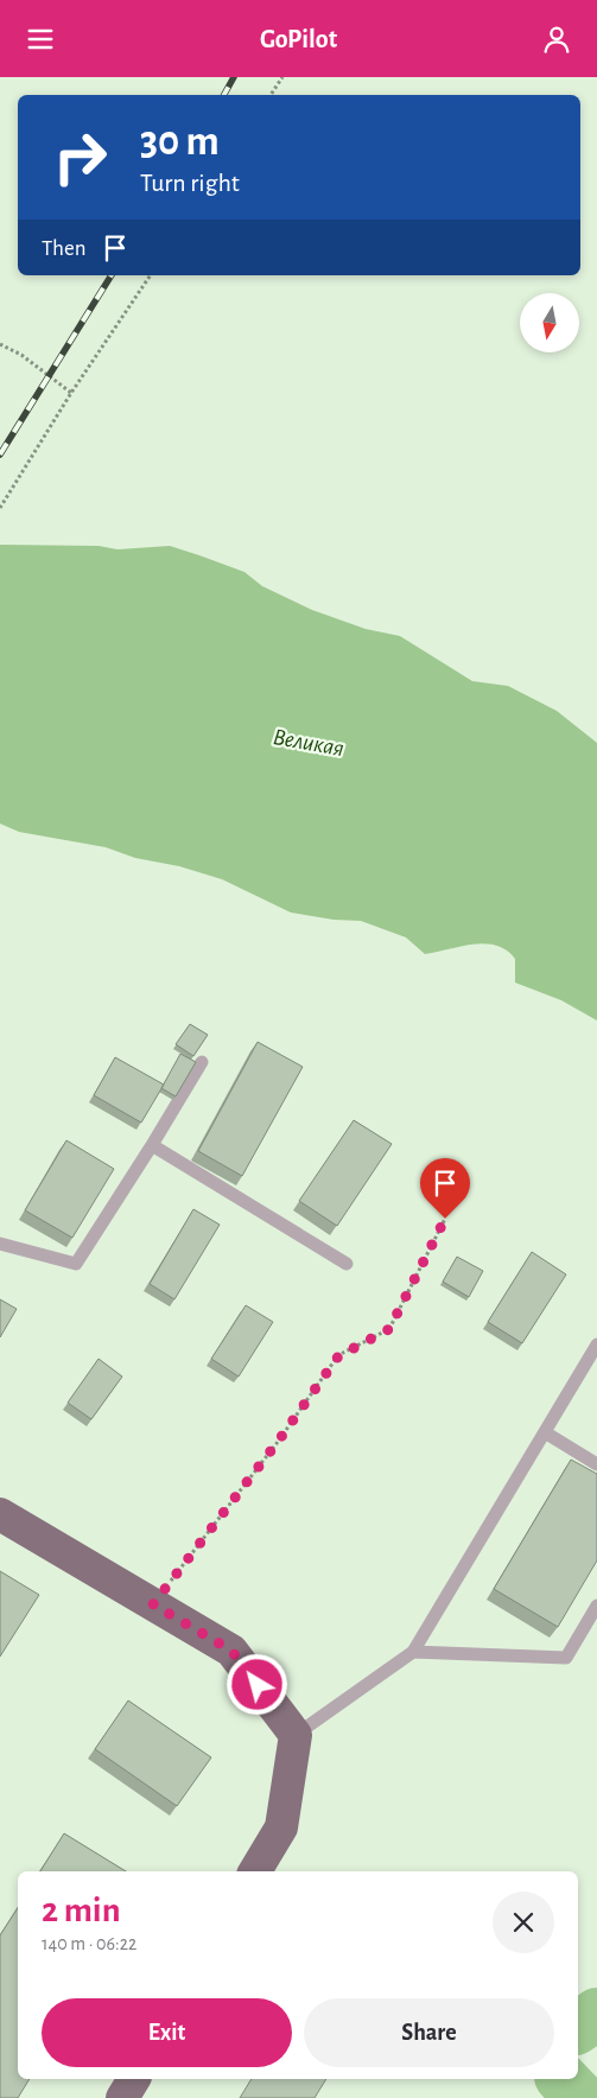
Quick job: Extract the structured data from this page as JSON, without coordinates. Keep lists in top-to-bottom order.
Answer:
{
  "water": ["Великая"],
  "north": "bottom",
  "page": {
    "header": "GoPilot",
    "turn": ["30 m", "Turn right"],
    "then": "Then",
    "heading": ["2 min", "140 m · 06:22"],
    "buttons": ["Exit", "Share"]
  }
}
